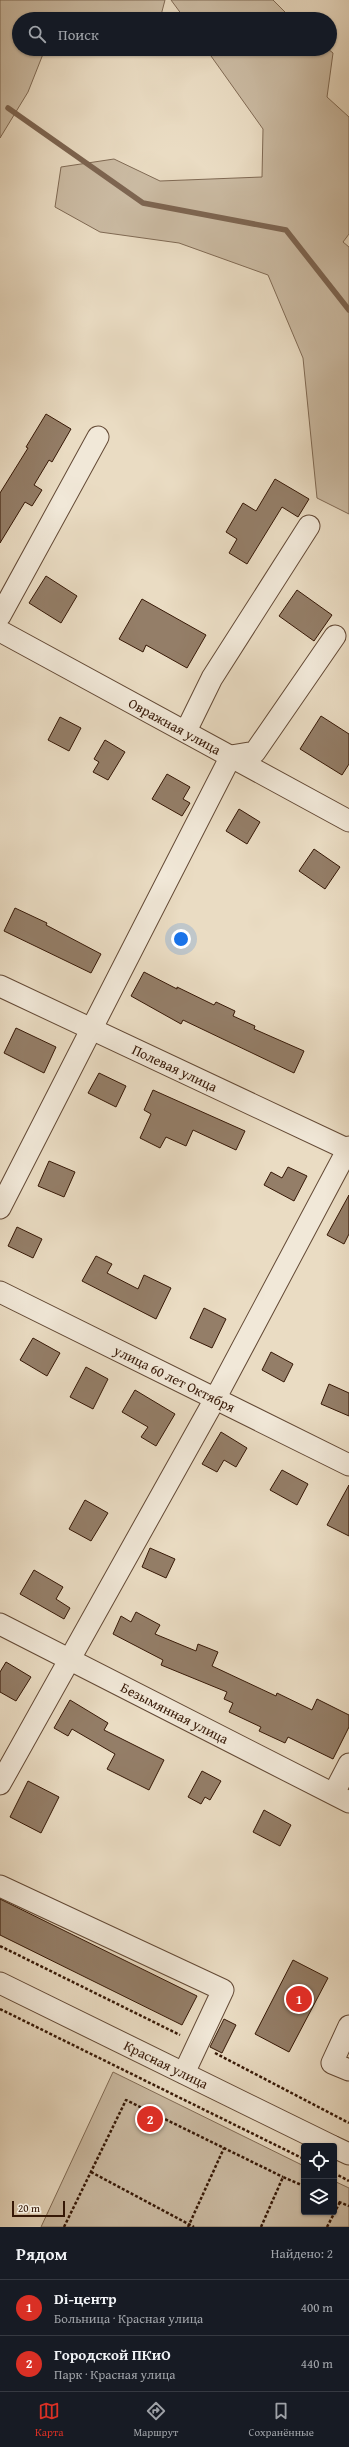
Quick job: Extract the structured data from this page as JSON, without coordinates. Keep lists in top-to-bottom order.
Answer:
{
  "streets": {
    "street": [
      "Овражная улица",
      "Полевая улица",
      "улица 60 лет Октября",
      "Безымянная улица",
      "Красная улица"
    ]
  },
  "scale_bar": "20 m",
  "page": {
    "search": "Поиск",
    "pins": ["1", "2"],
    "scale": "20 m",
    "heading": ["Рядом", "Найдено: 2"],
    "list": [
      {
        "mark": "1",
        "name": "Di-центр",
        "note": "Больница · Красная улица",
        "value": "400 m"
      },
      {
        "mark": "2",
        "name": "Городской ПКиО",
        "note": "Парк · Красная улица",
        "value": "440 m"
      }
    ],
    "nav": ["Карта", "Маршрут", "Сохранённые"]
  }
}
